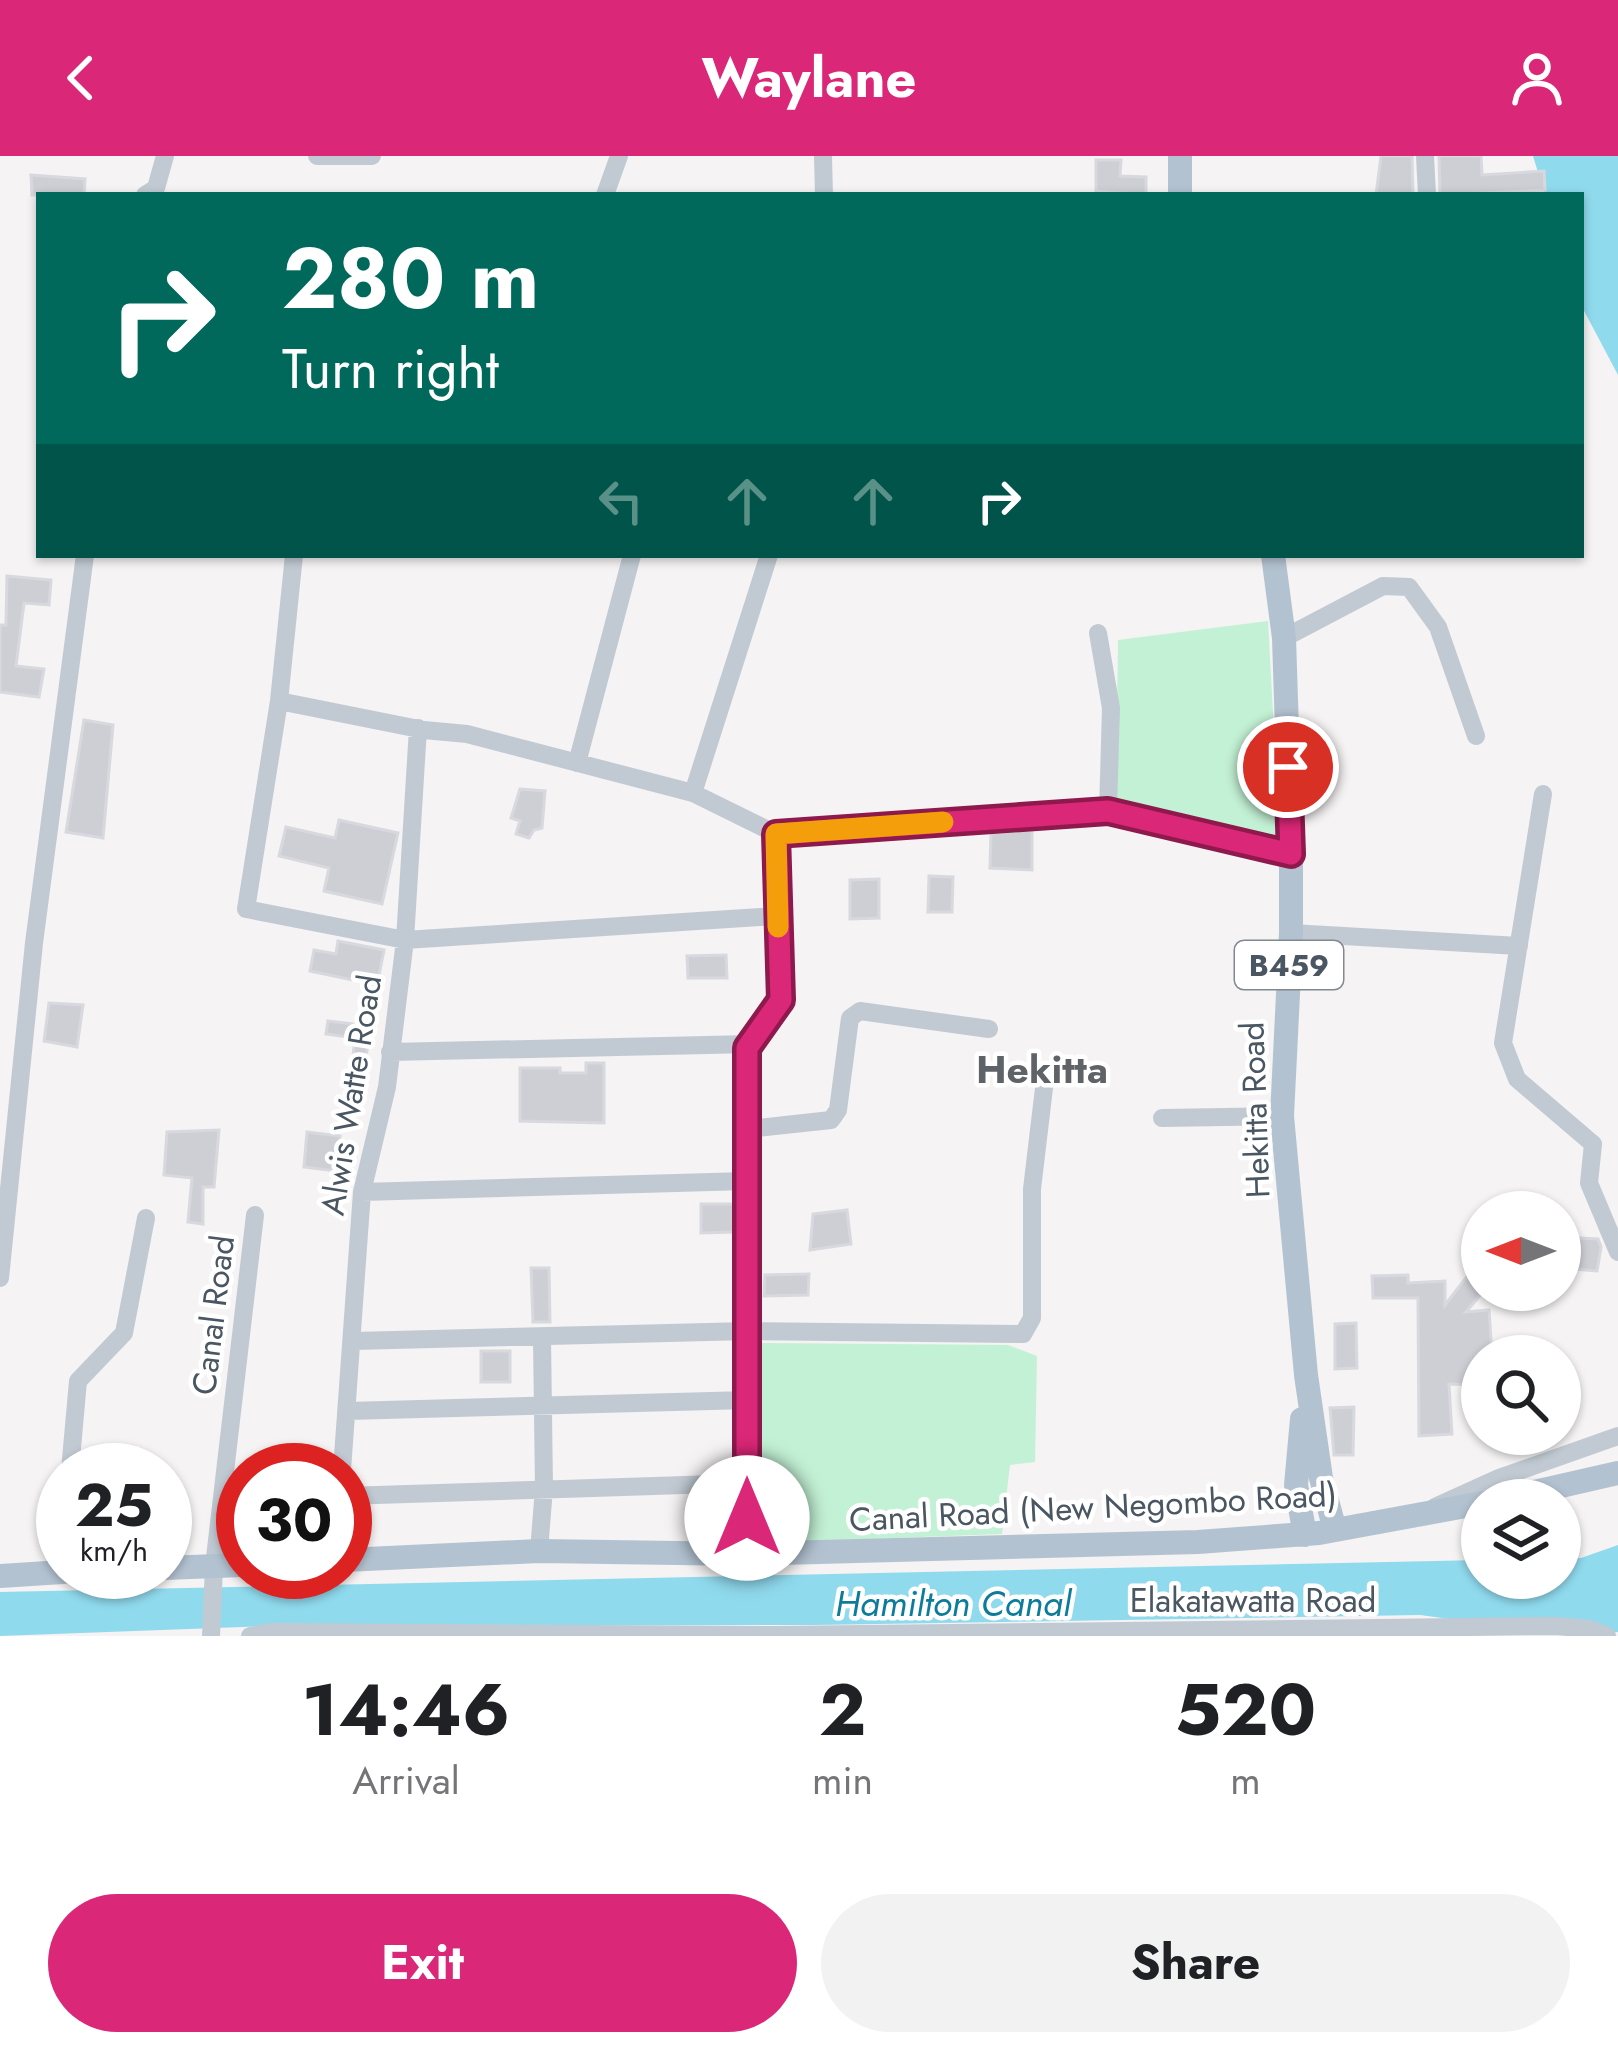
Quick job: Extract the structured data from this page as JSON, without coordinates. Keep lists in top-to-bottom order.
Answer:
{
  "streets": {
    "main road": ["B459", "Hekitta Road", "Canal Road (New Negombo Road)"],
    "street": ["Alwis Watte Road", "Canal Road", "Elakatawatta Road"]
  },
  "crossings": [
    ["Hekitta Road", "Canal Road (New Negombo Road)"]
  ],
  "districts": ["Hekitta"],
  "water": ["Hamilton Canal"],
  "north": "left",
  "page": {
    "header": "Waylane",
    "turn": ["280 m", "Turn right"],
    "speed": "25 km/h",
    "limit": "30",
    "eta": [
      "14:46",
      "Arrival",
      "2",
      "min",
      "520",
      "m"
    ],
    "buttons": ["Exit", "Share"]
  }
}
